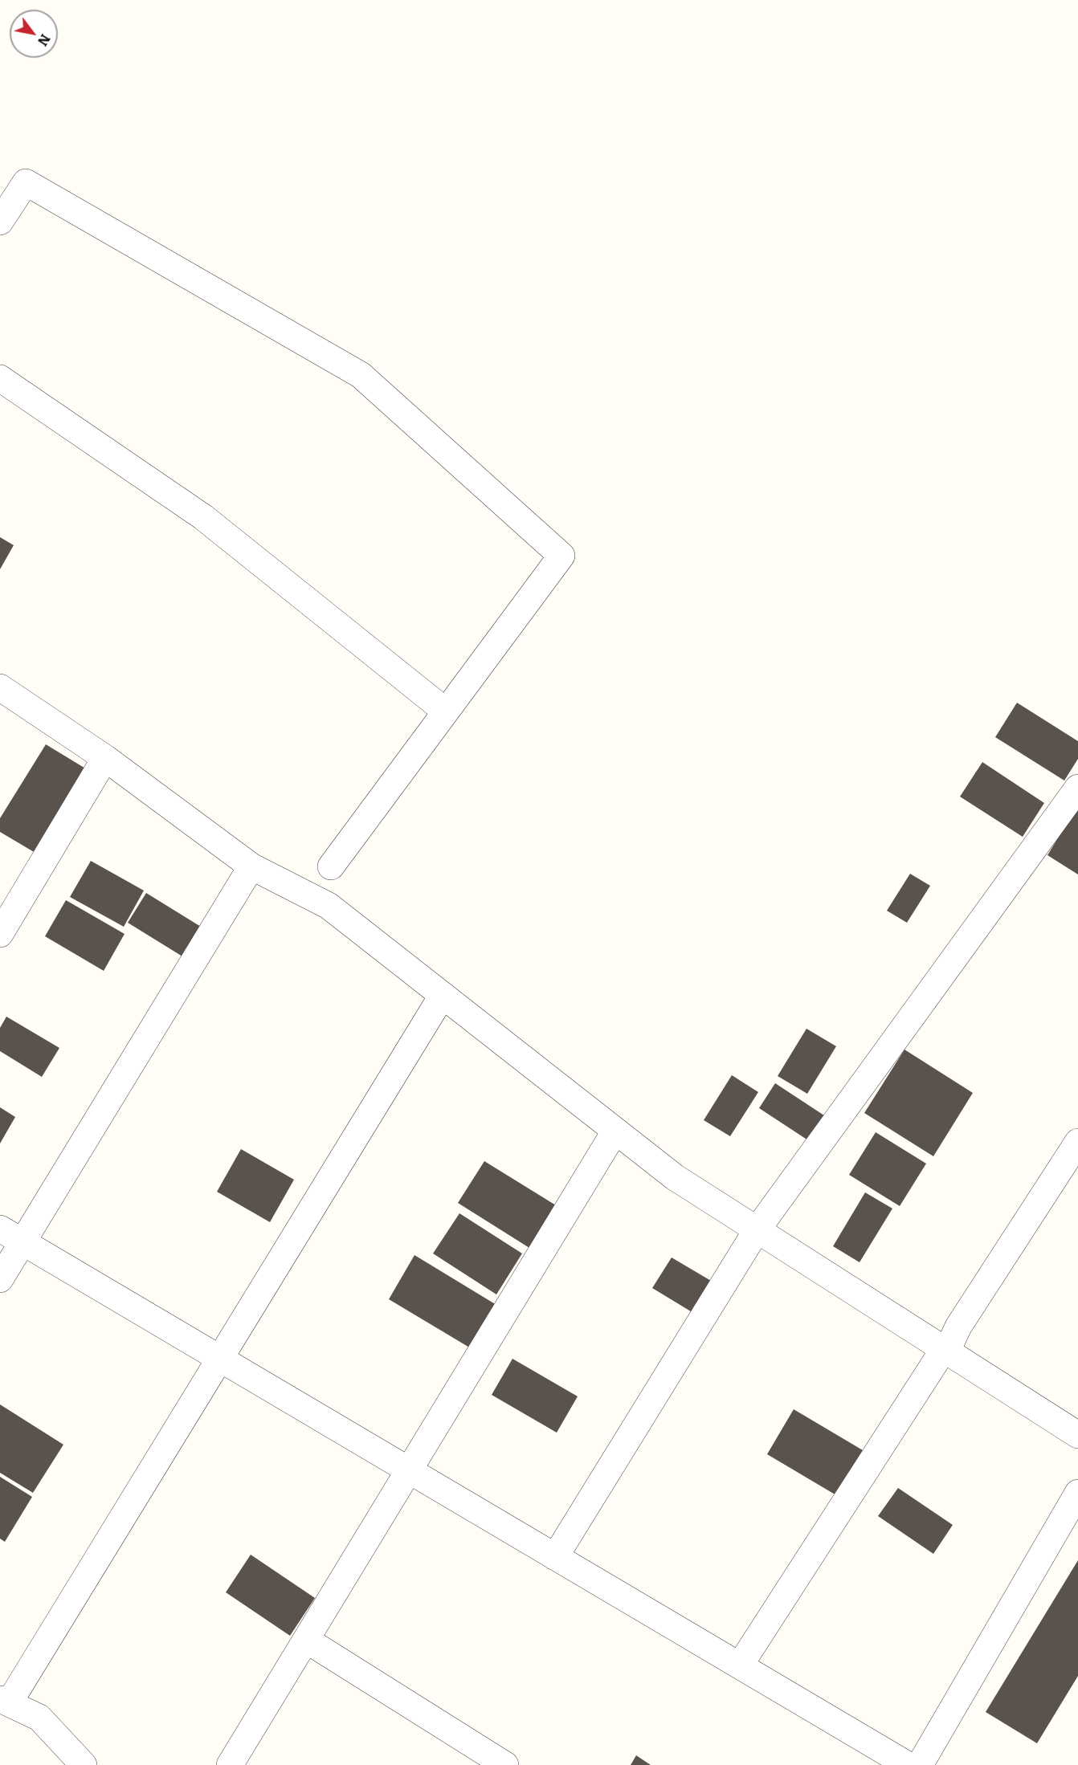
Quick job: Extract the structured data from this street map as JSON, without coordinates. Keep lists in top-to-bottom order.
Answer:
{
  "north": "bottom right"
}
